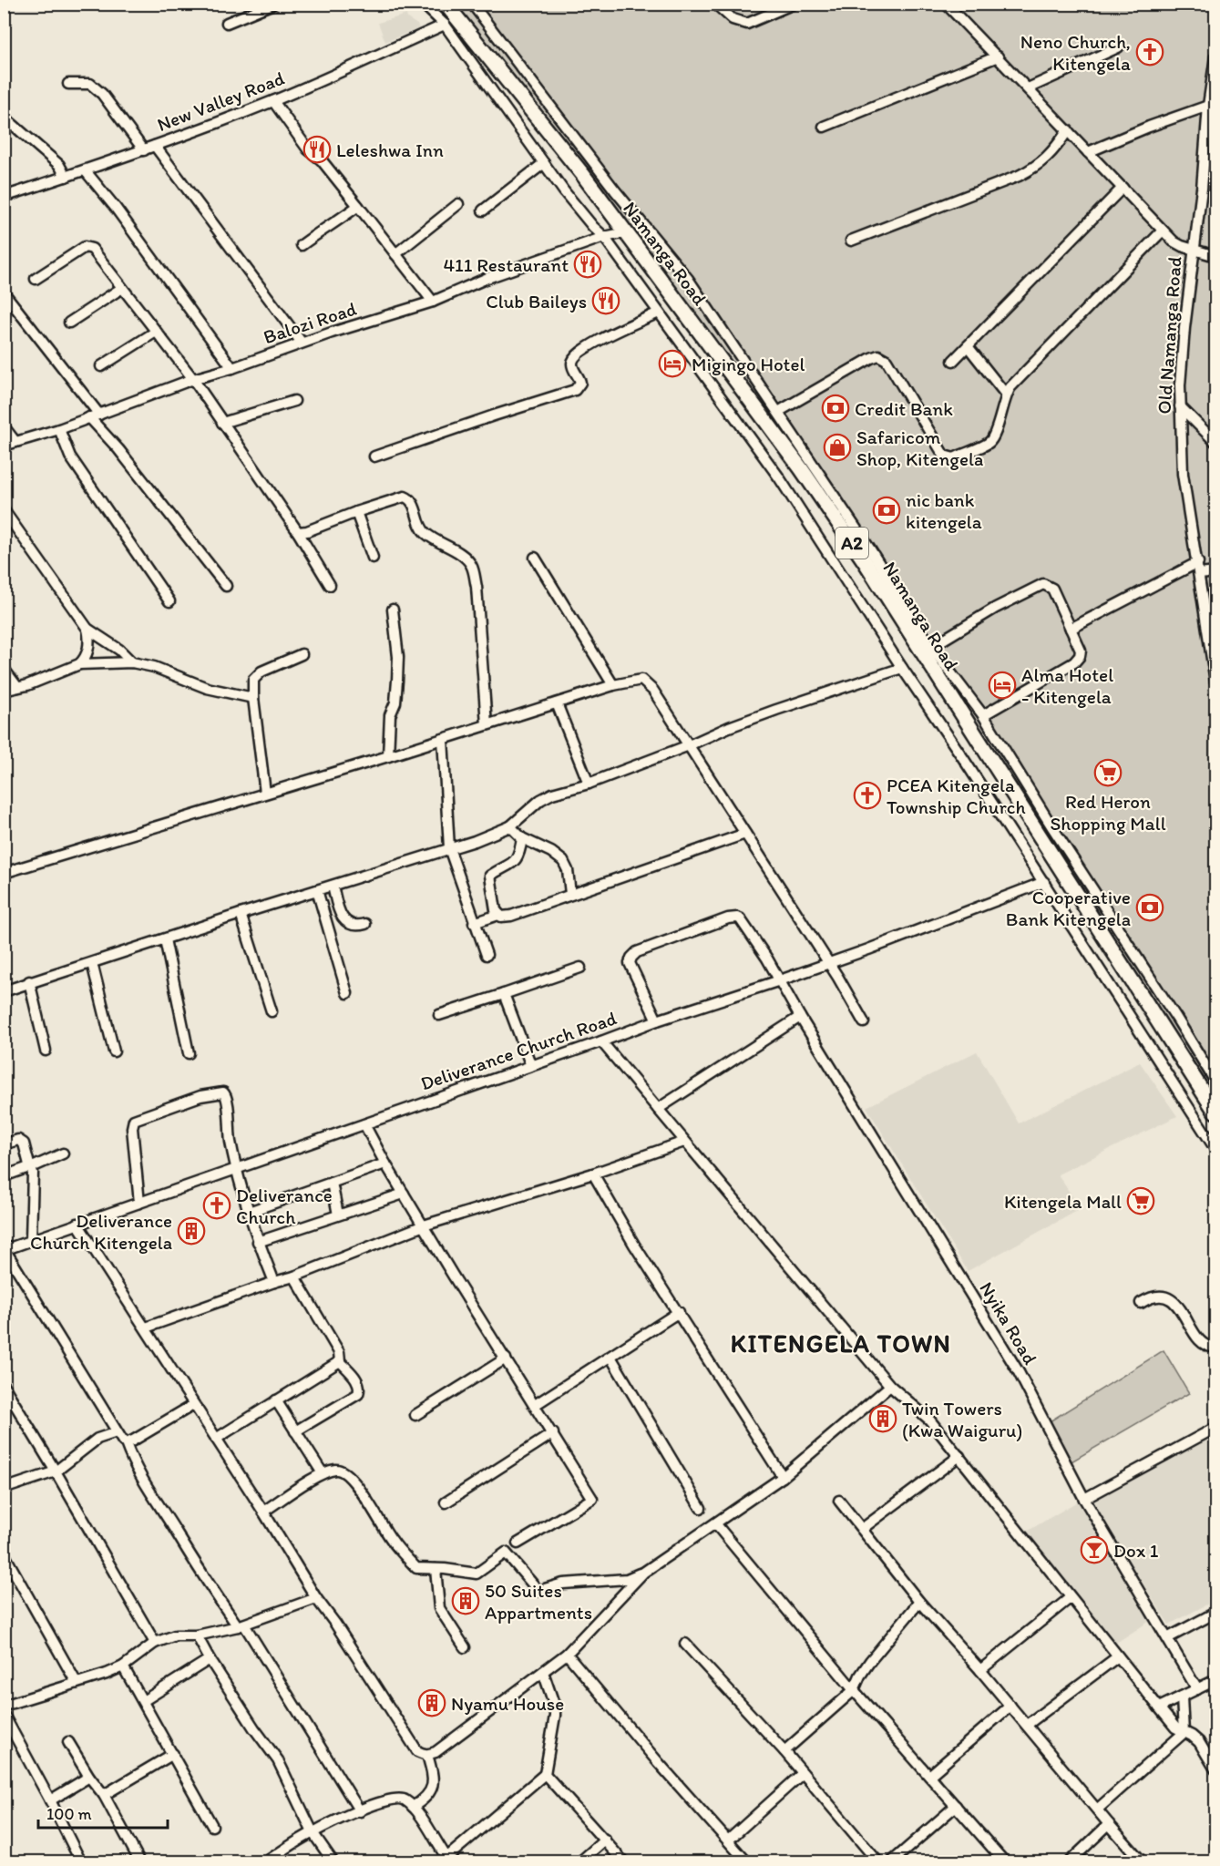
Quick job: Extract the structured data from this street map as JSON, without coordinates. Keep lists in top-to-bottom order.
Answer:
{
  "streets": {
    "highway": ["Namanga Road", "A2"],
    "street": [
      "New Valley Road",
      "Balozi Road",
      "Old Namanga Road",
      "Deliverance Church Road",
      "Nyika Road"
    ]
  },
  "crossings": [
    ["Namanga Road", "Balozi Road"],
    ["Deliverance Church Road", "Nyika Road"]
  ],
  "districts": ["KITENGELA TOWN"],
  "places": {
    "church": ["Neno Church, Kitengela", "PCEA Kitengela Township Church", "Deliverance Church"],
    "restaurant": ["Leleshwa Inn", "411 Restaurant", "Club Baileys"],
    "hotel": ["Migingo Hotel", "Alma Hotel - Kitengela"],
    "bank": ["Credit Bank", "nic bank kitengela", "Cooperative Bank Kitengela"],
    "shop": ["Safaricom Shop, Kitengela"],
    "supermarket": ["Red Heron Shopping Mall", "Kitengela Mall"],
    "building": [
      "Deliverance Church Kitengela",
      "Twin Towers (Kwa Waiguru)",
      "50 Suites Appartments",
      "Nyamu House"
    ],
    "bar": ["Dox 1"]
  },
  "scale_bar": "100 m"
}
